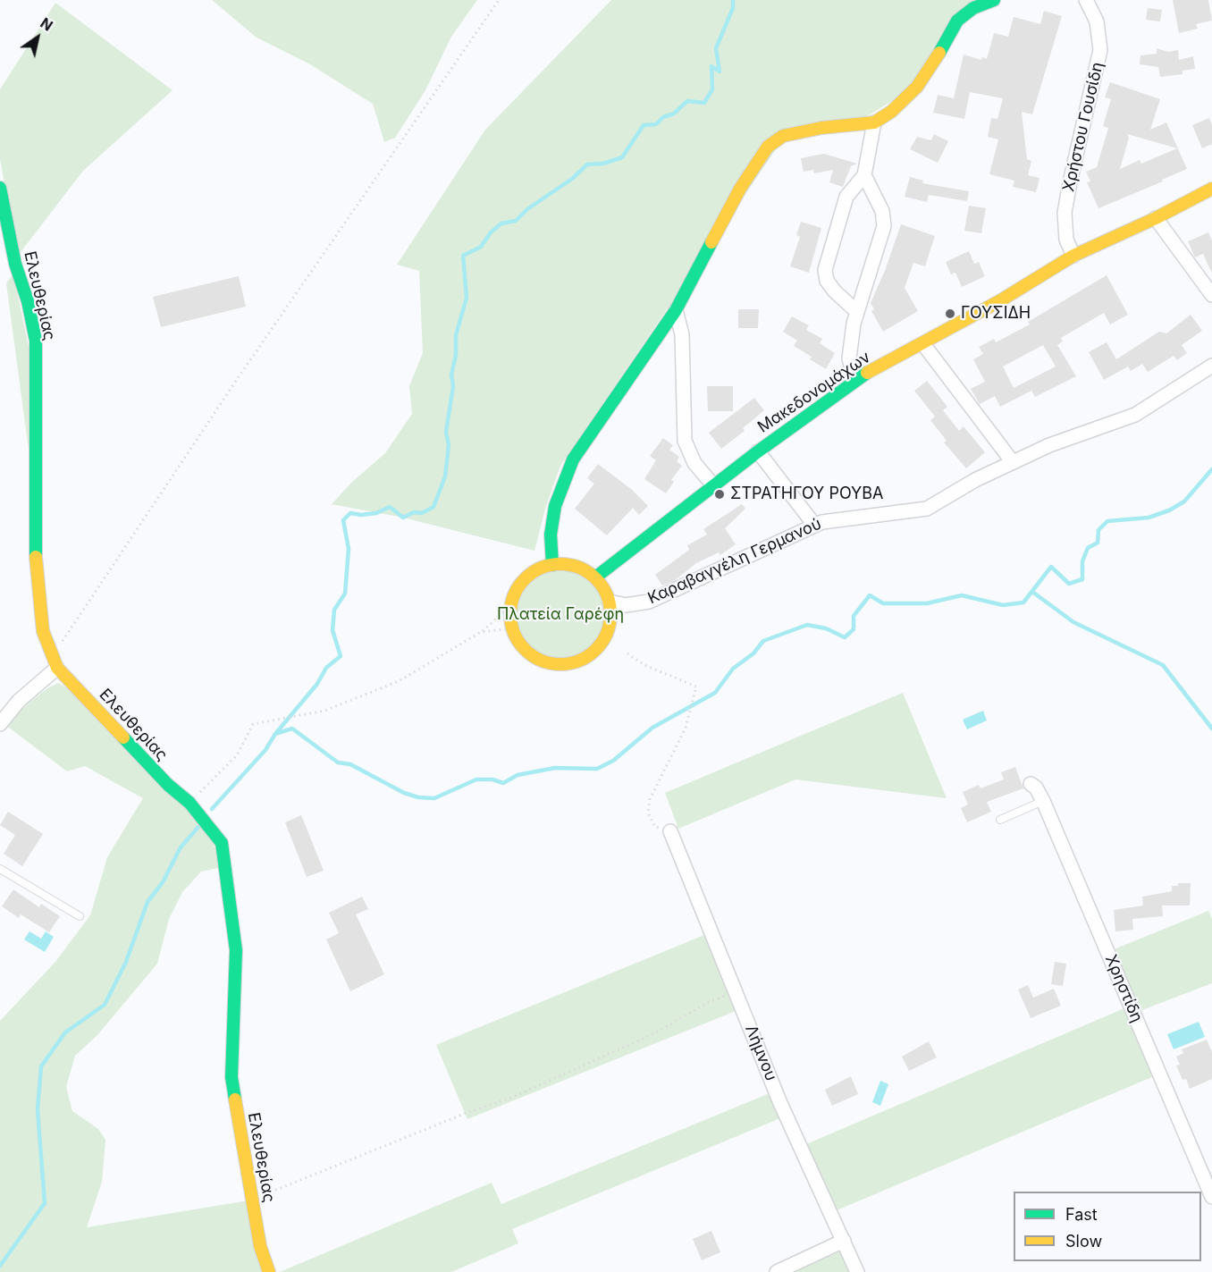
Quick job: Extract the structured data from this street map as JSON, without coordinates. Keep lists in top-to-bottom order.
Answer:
{
  "streets": {
    "street": [
      "Χρήστου Γουσίδη",
      "Ελευθερίας",
      "Μακεδονομάχων",
      "Καραβαγγέλη Γερμανού",
      "Χρηστίδη",
      "Λήμνου"
    ]
  },
  "crossings": [
    ["Χρήστου Γουσίδη", "Μακεδονομάχων"],
    ["Μακεδονομάχων", "Καραβαγγέλη Γερμανού"]
  ],
  "parks": ["Πλατεία Γαρέφη"],
  "places": ["ΓΟΥΣΙΔΗ", "ΣΤΡΑΤΗΓΟΥ ΡΟΥΒΑ"],
  "legend": ["Fast", "Slow"],
  "north": "top right"
}
